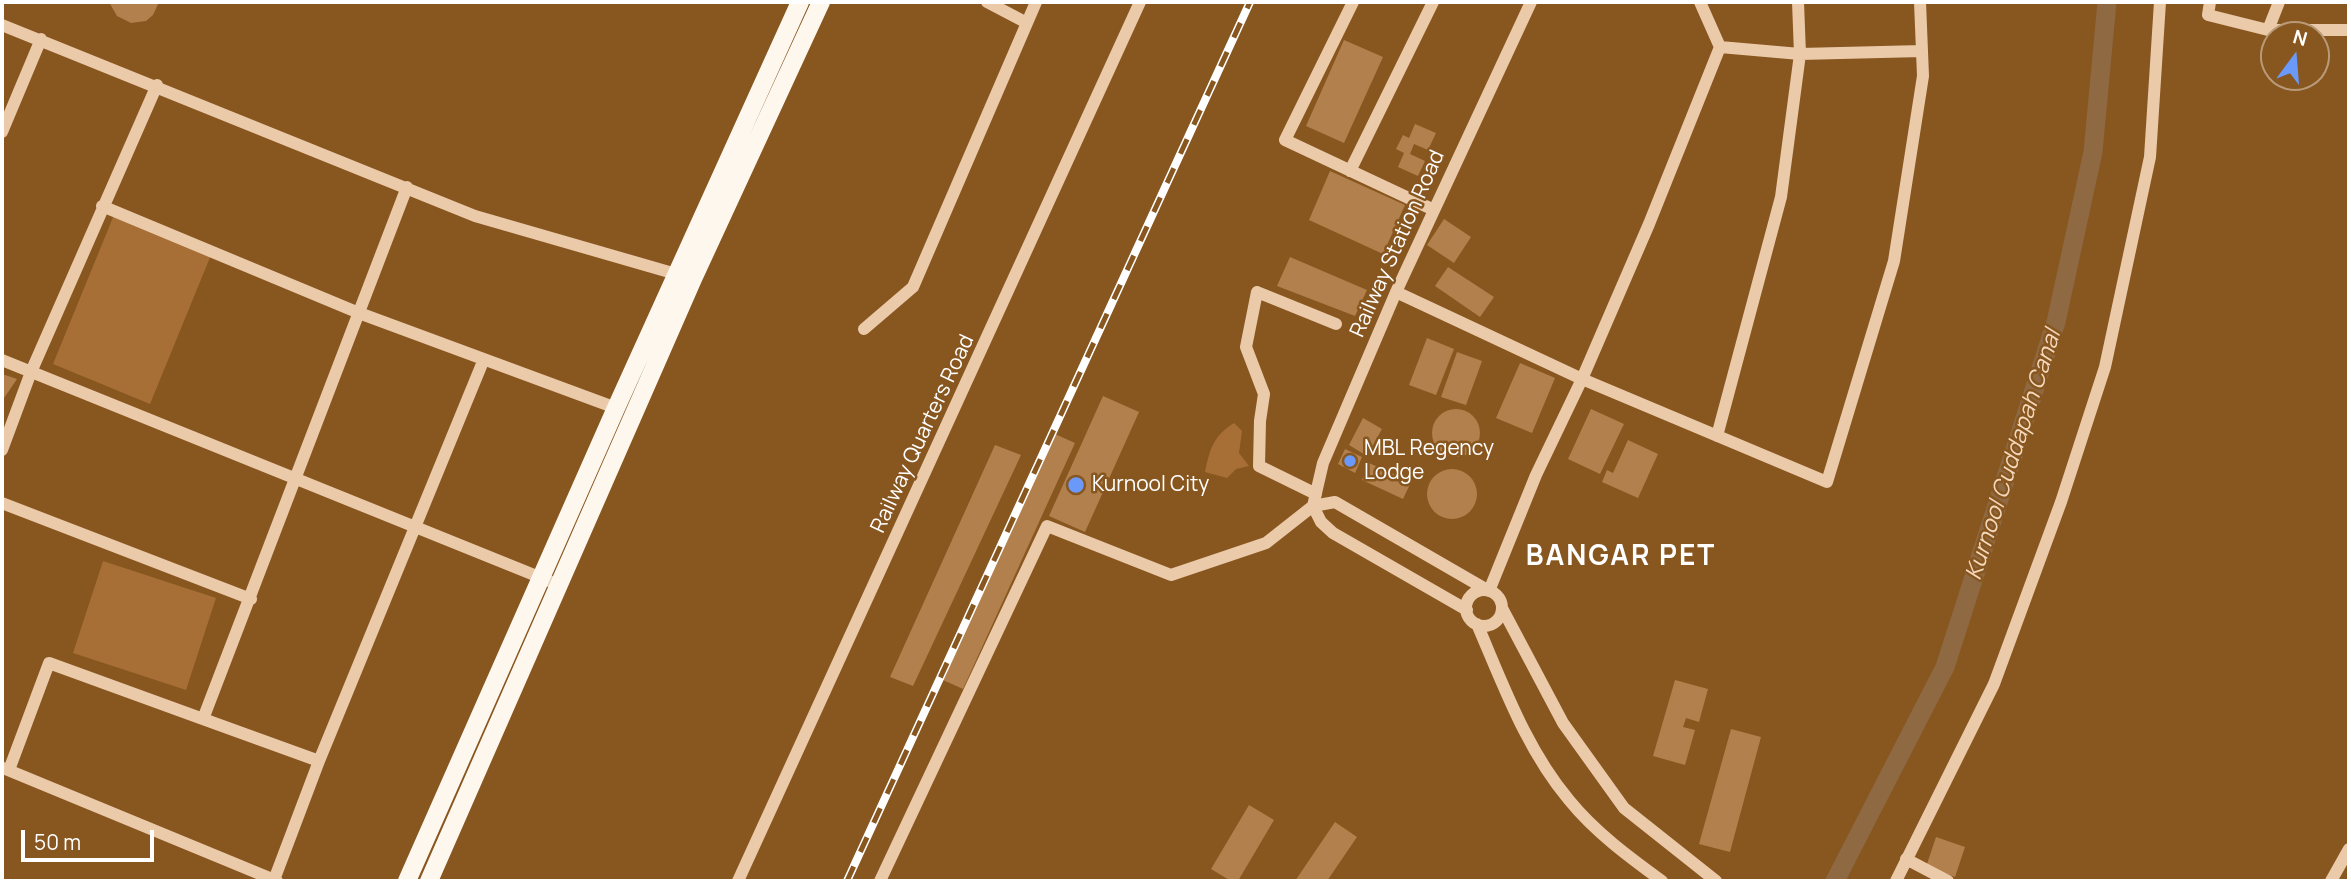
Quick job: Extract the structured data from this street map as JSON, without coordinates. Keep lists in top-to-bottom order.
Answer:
{
  "streets": {
    "street": ["Railway Station Road", "Railway Quarters Road"]
  },
  "districts": ["BANGAR PET"],
  "water": ["Kurnool Cuddapah Canal"],
  "places": ["MBL Regency Lodge", "Kurnool City"],
  "scale_bar": "50 m",
  "north": "top"
}
